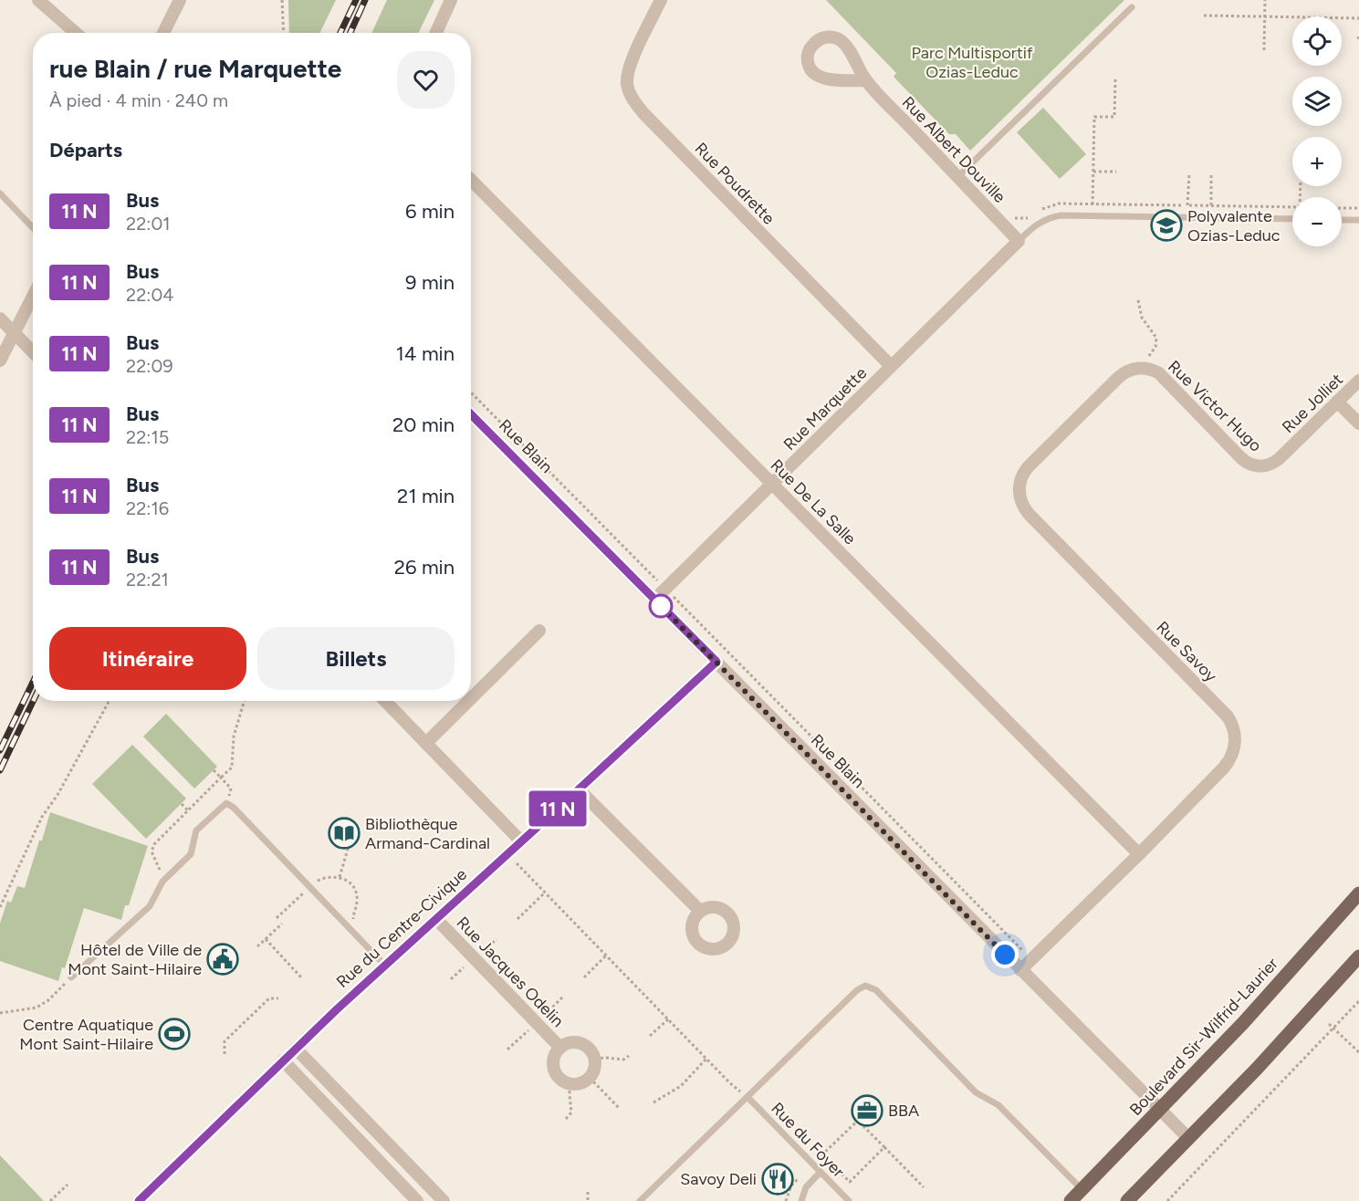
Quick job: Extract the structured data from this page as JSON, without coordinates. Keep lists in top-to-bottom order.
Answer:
{
  "streets": {
    "main road": ["Boulevard Sir-Wilfrid-Laurier"],
    "street": [
      "Rue Albert Douville",
      "Rue Poudrette",
      "Rue Jolliet",
      "Rue Victor Hugo",
      "Rue Marquette",
      "Rue Blain",
      "Rue De La Salle",
      "Rue Savoy",
      "Rue du Centre-Civique",
      "Rue Jacques Odelin"
    ],
    "lane": ["Rue du Foyer"]
  },
  "crossings": [
    ["Rue Albert Douville", "Rue Marquette"],
    ["Rue Poudrette", "Rue Marquette"],
    ["Rue Jolliet", "Rue Victor Hugo"],
    ["Rue Victor Hugo", "Rue Savoy"],
    ["Rue Marquette", "Rue Blain"],
    ["Rue Marquette", "Rue De La Salle"],
    ["Rue Blain", "Rue Savoy"],
    ["Rue Blain", "Rue du Centre-Civique"],
    ["Rue Blain", "Boulevard Sir-Wilfrid-Laurier"],
    ["Rue De La Salle", "Rue Savoy"],
    ["Rue du Centre-Civique", "Rue Jacques Odelin"]
  ],
  "parks": ["Parc Multisportif Ozias-Leduc"],
  "places": {
    "school or university": ["Polyvalente Ozias-Leduc"],
    "library": ["Bibliothèque Armand-Cardinal"],
    "public building": ["Hôtel de Ville de Mont Saint-Hilaire"],
    "sports": ["Centre Aquatique Mont Saint-Hilaire"],
    "office": ["BBA"],
    "restaurant": ["Savoy Deli"]
  },
  "page": {
    "on_map": "11 N",
    "map_buttons": ["+", "−"],
    "heading": [
      ["rue Blain / rue Marquette", "À pied · 4 min · 240 m"],
      "Départs"
    ],
    "list": [
      {
        "mark": "11 N",
        "name": "Bus",
        "note": "22:01",
        "value": "6 min"
      },
      {
        "mark": "11 N",
        "name": "Bus",
        "note": "22:04",
        "value": "9 min"
      },
      {
        "mark": "11 N",
        "name": "Bus",
        "note": "22:09",
        "value": "14 min"
      },
      {
        "mark": "11 N",
        "name": "Bus",
        "note": "22:15",
        "value": "20 min"
      },
      {
        "mark": "11 N",
        "name": "Bus",
        "note": "22:16",
        "value": "21 min"
      },
      {
        "mark": "11 N",
        "name": "Bus",
        "note": "22:21",
        "value": "26 min"
      }
    ],
    "buttons": ["Itinéraire", "Billets"]
  }
}
